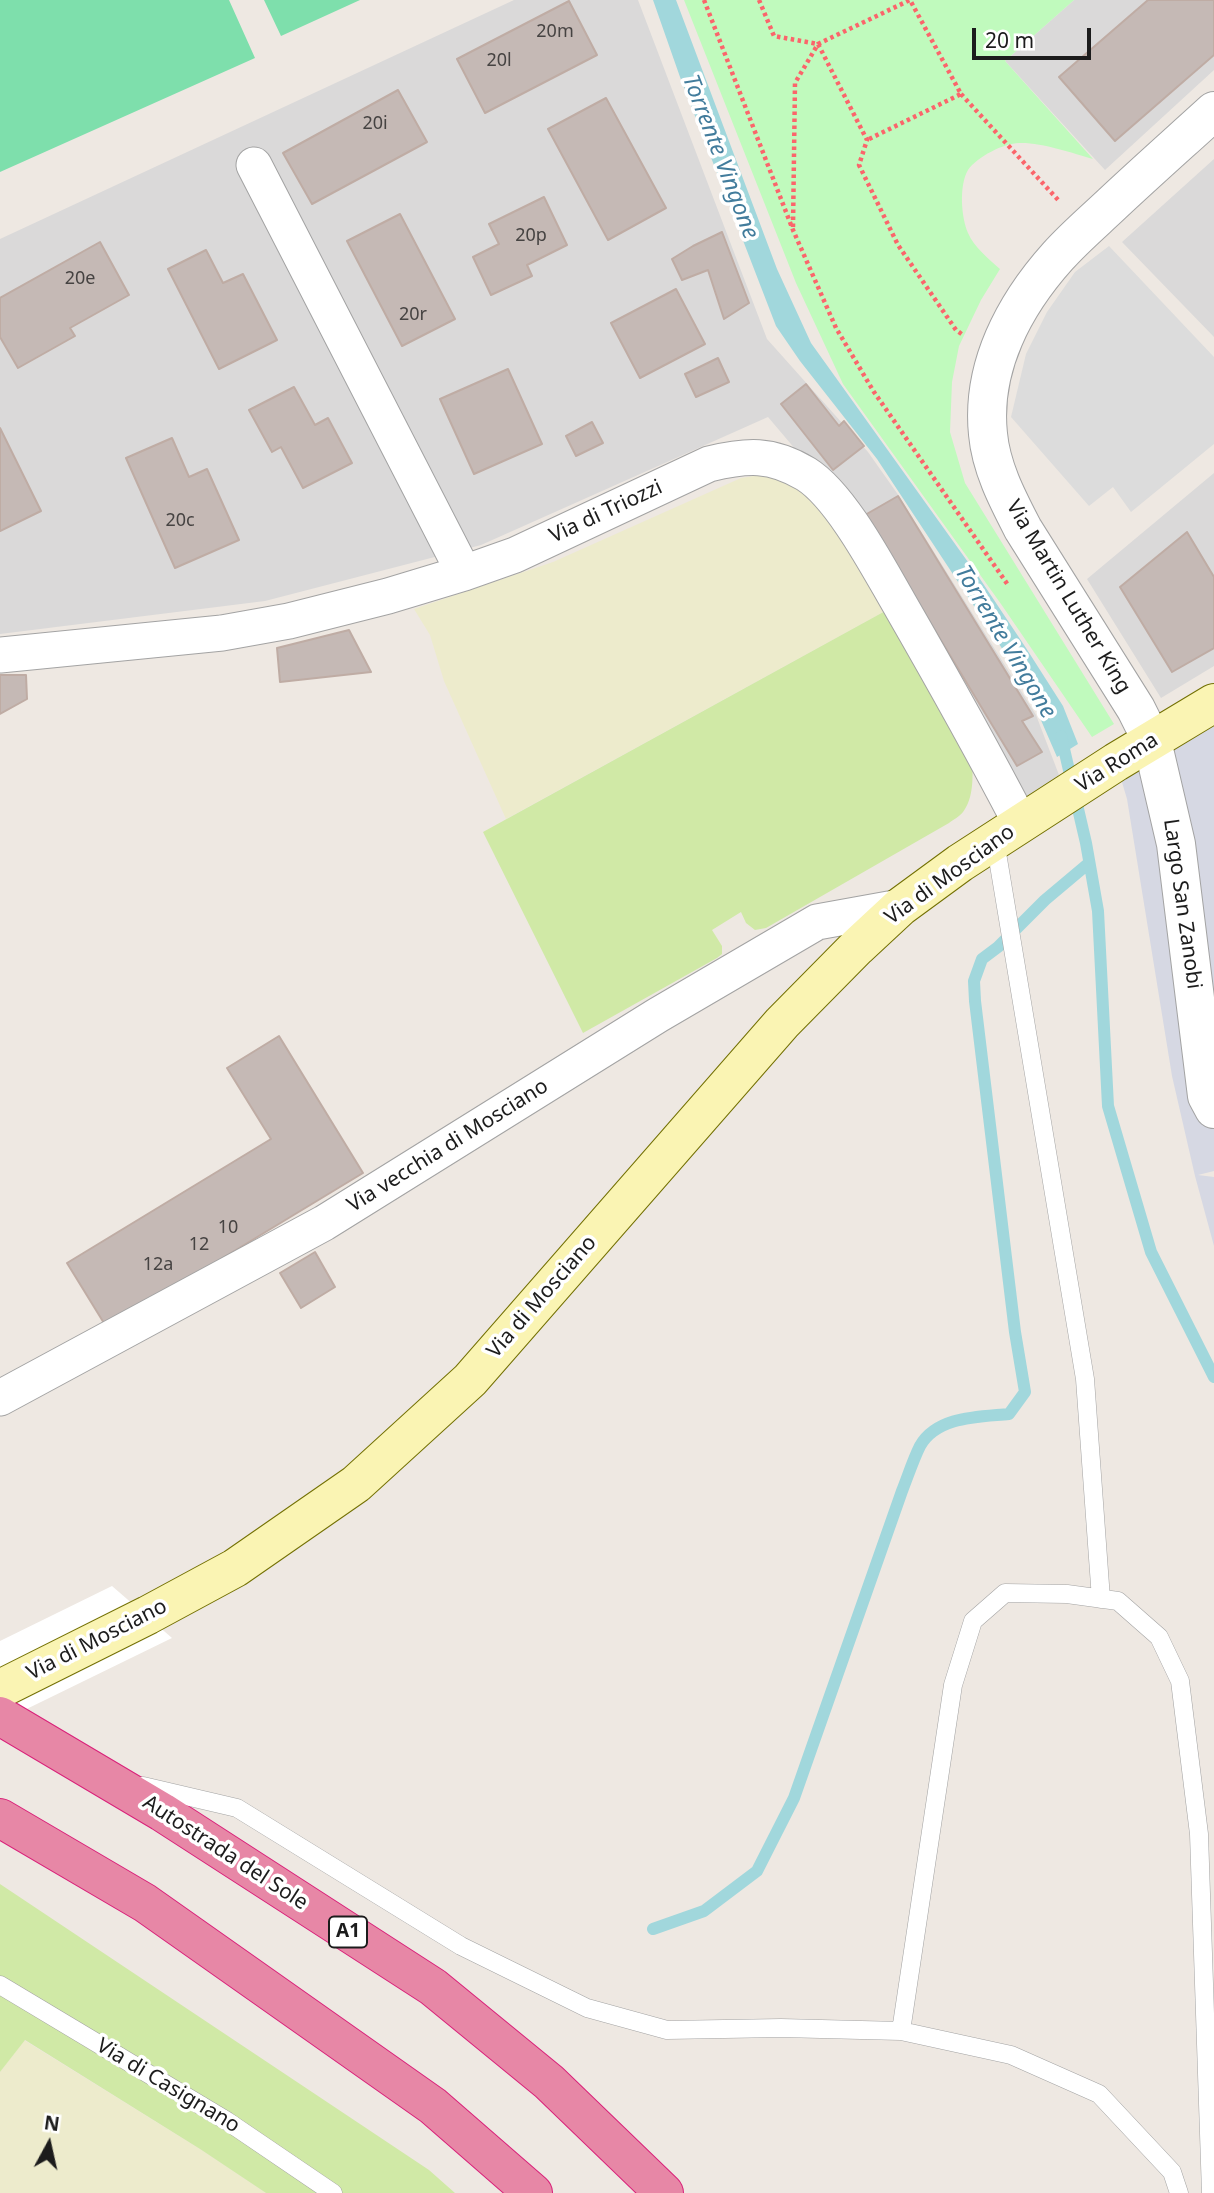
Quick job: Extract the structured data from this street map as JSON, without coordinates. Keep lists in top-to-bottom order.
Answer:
{
  "streets": {
    "highway": ["Autostrada del Sole", "A1"],
    "main road": ["Via Roma", "Via di Mosciano"],
    "street": [
      "Via di Triozzi",
      "Via Martin Luther King",
      "Largo San Zanobi",
      "Via vecchia di Mosciano"
    ],
    "lane": ["Via di Casignano"]
  },
  "crossings": [
    ["Via di Triozzi", "Via Roma"],
    ["Via di Triozzi", "Via di Mosciano"],
    ["Via Martin Luther King", "Via Roma"],
    ["Via Martin Luther King", "Largo San Zanobi"],
    ["Via Roma", "Via di Mosciano"],
    ["Via Roma", "Largo San Zanobi"],
    ["Via di Mosciano", "Via vecchia di Mosciano"]
  ],
  "water": ["Torrente Vingone"],
  "house_numbers": [
    "20m",
    "20l",
    "20i",
    "20p",
    "20e",
    "20r",
    "20c",
    "10",
    "12",
    "12a"
  ],
  "scale_bar": "20 m",
  "north": "top"
}
